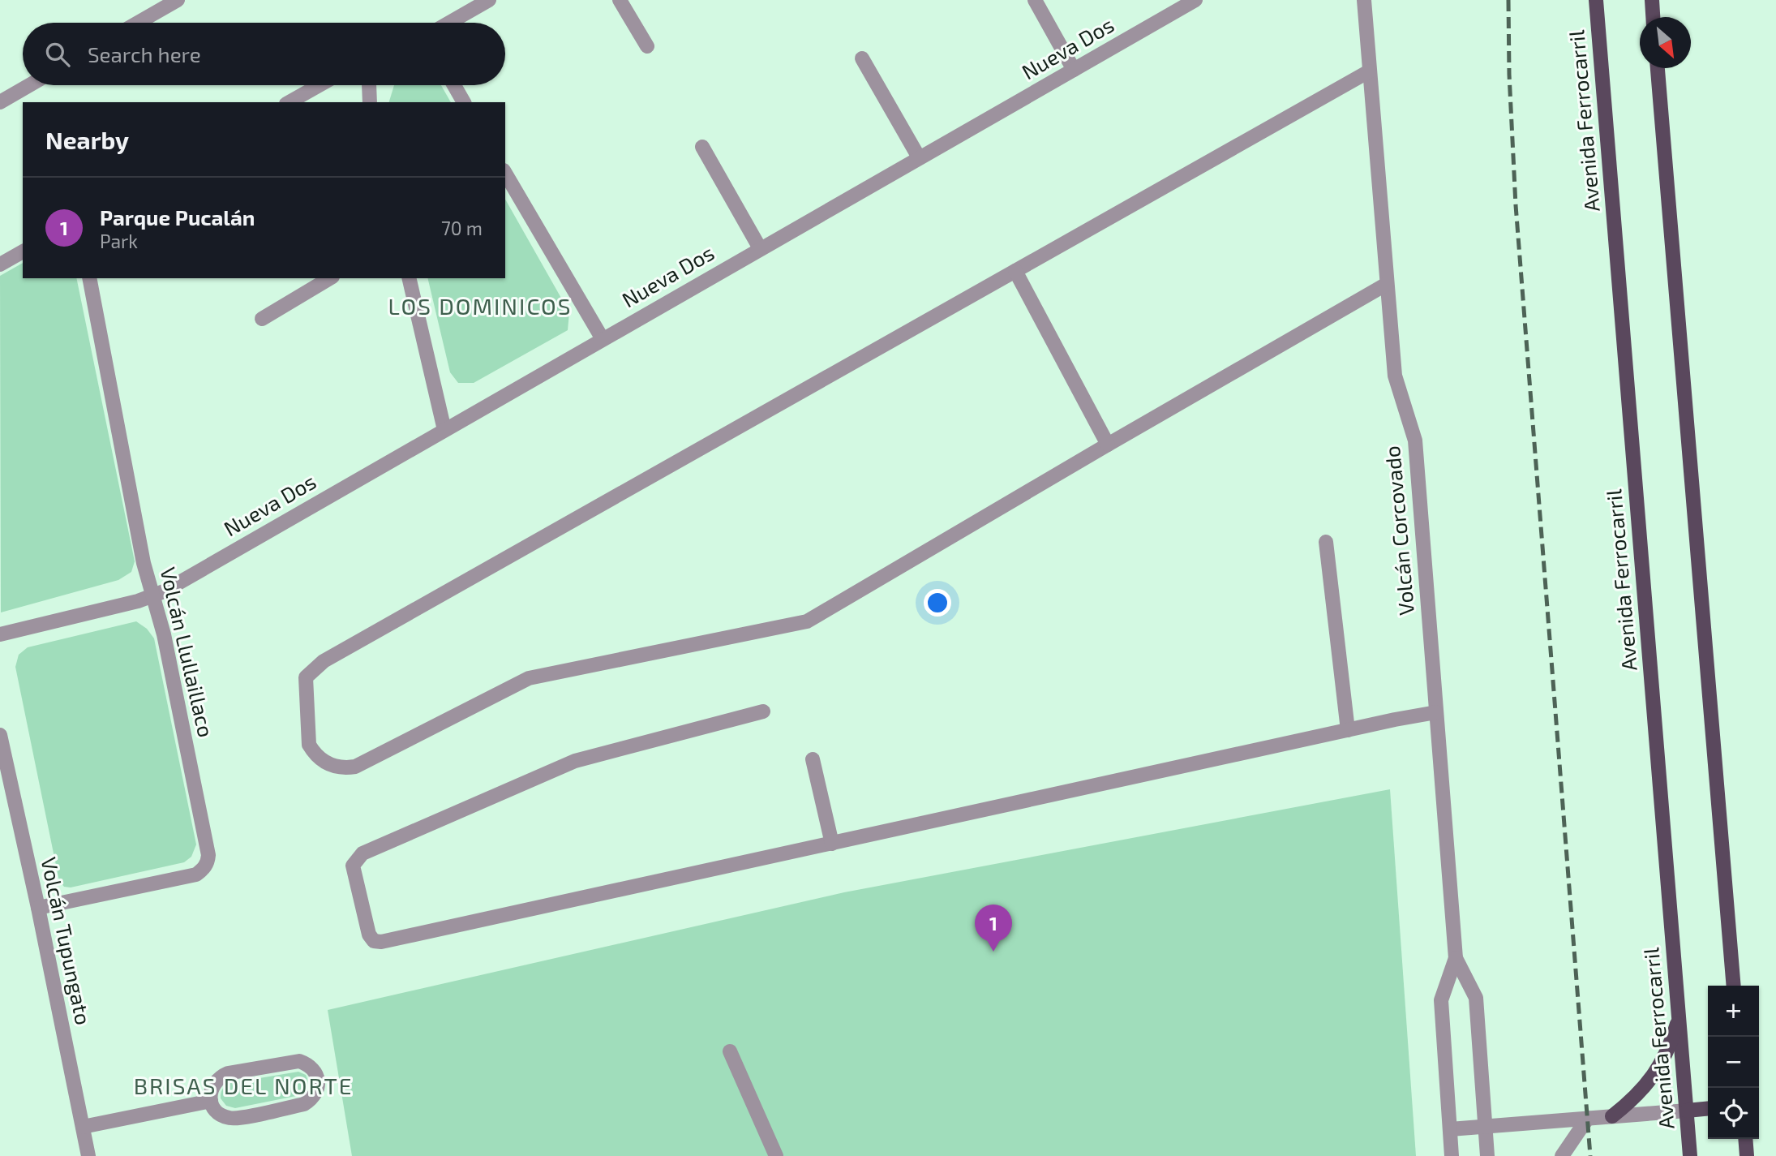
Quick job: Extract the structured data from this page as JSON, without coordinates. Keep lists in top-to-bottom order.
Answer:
{
  "streets": {
    "main road": ["Avenida Ferrocarril"],
    "street": [
      "Nueva Dos",
      "Volcán Corcovado",
      "Volcán Llullaillaco",
      "Volcán Tupungato"
    ]
  },
  "crossings": [
    ["Nueva Dos", "Volcán Llullaillaco"],
    ["Volcán Llullaillaco", "Volcán Tupungato"]
  ],
  "districts": ["LOS DOMINICOS", "BRISAS DEL NORTE"],
  "north": "bottom right",
  "page": {
    "search": "Search here",
    "heading": "Nearby",
    "list": [
      {
        "mark": "1",
        "name": "Parque Pucalán",
        "note": "Park",
        "value": "70 m"
      }
    ],
    "pins": "1",
    "map_buttons": ["+", "−"]
  }
}
